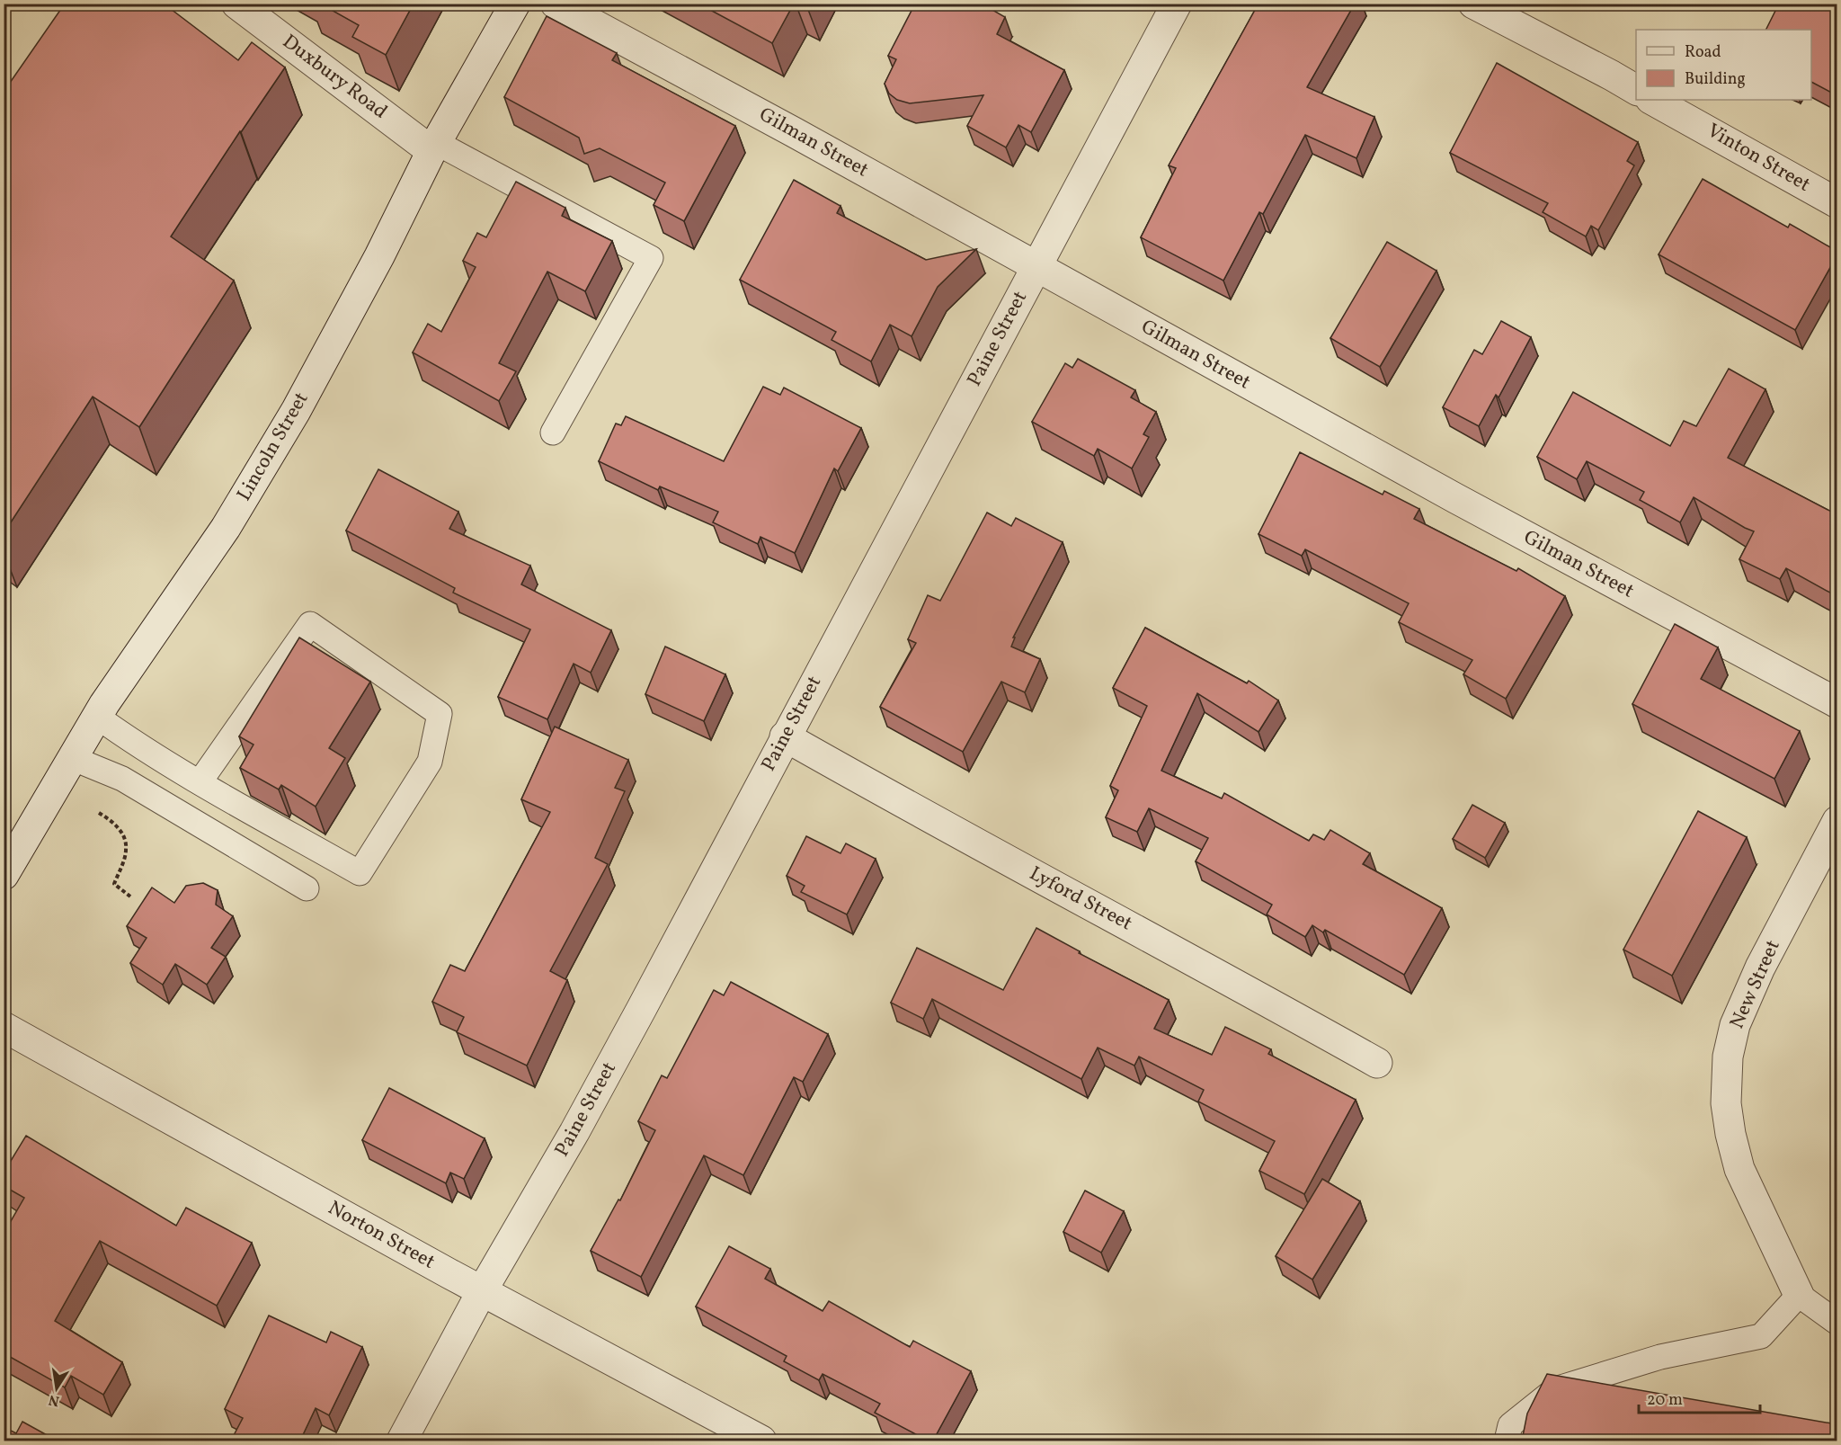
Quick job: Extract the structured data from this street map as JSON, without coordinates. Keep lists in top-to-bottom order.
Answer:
{
  "streets": {
    "street": [
      "Duxbury Road",
      "Gilman Street",
      "Vinton Street",
      "Paine Street",
      "Lincoln Street",
      "Lyford Street",
      "New Street",
      "Norton Street"
    ]
  },
  "crossings": [
    ["Duxbury Road", "Lincoln Street"],
    ["Gilman Street", "Paine Street"],
    ["Paine Street", "Lyford Street"],
    ["Paine Street", "Norton Street"]
  ],
  "legend": ["Road", "Building"],
  "scale_bar": "20 m",
  "north": "bottom"
}
